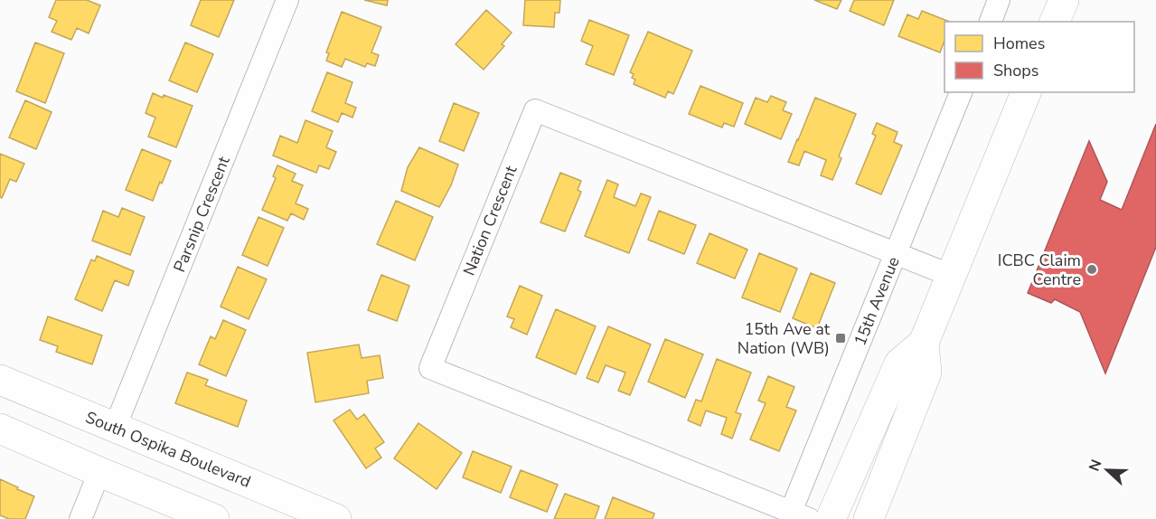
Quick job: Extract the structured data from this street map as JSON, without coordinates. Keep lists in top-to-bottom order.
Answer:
{
  "streets": {
    "main road": ["South Ospika Boulevard"],
    "street": ["Parsnip Crescent", "Nation Crescent", "15th Avenue"]
  },
  "crossings": [
    ["Parsnip Crescent", "South Ospika Boulevard"],
    ["Nation Crescent", "15th Avenue"]
  ],
  "places": {
    "other": ["ICBC Claim Centre"],
    "transit": ["15th Ave at Nation (WB)"]
  },
  "legend": ["Homes", "Shops"],
  "north": "left"
}
